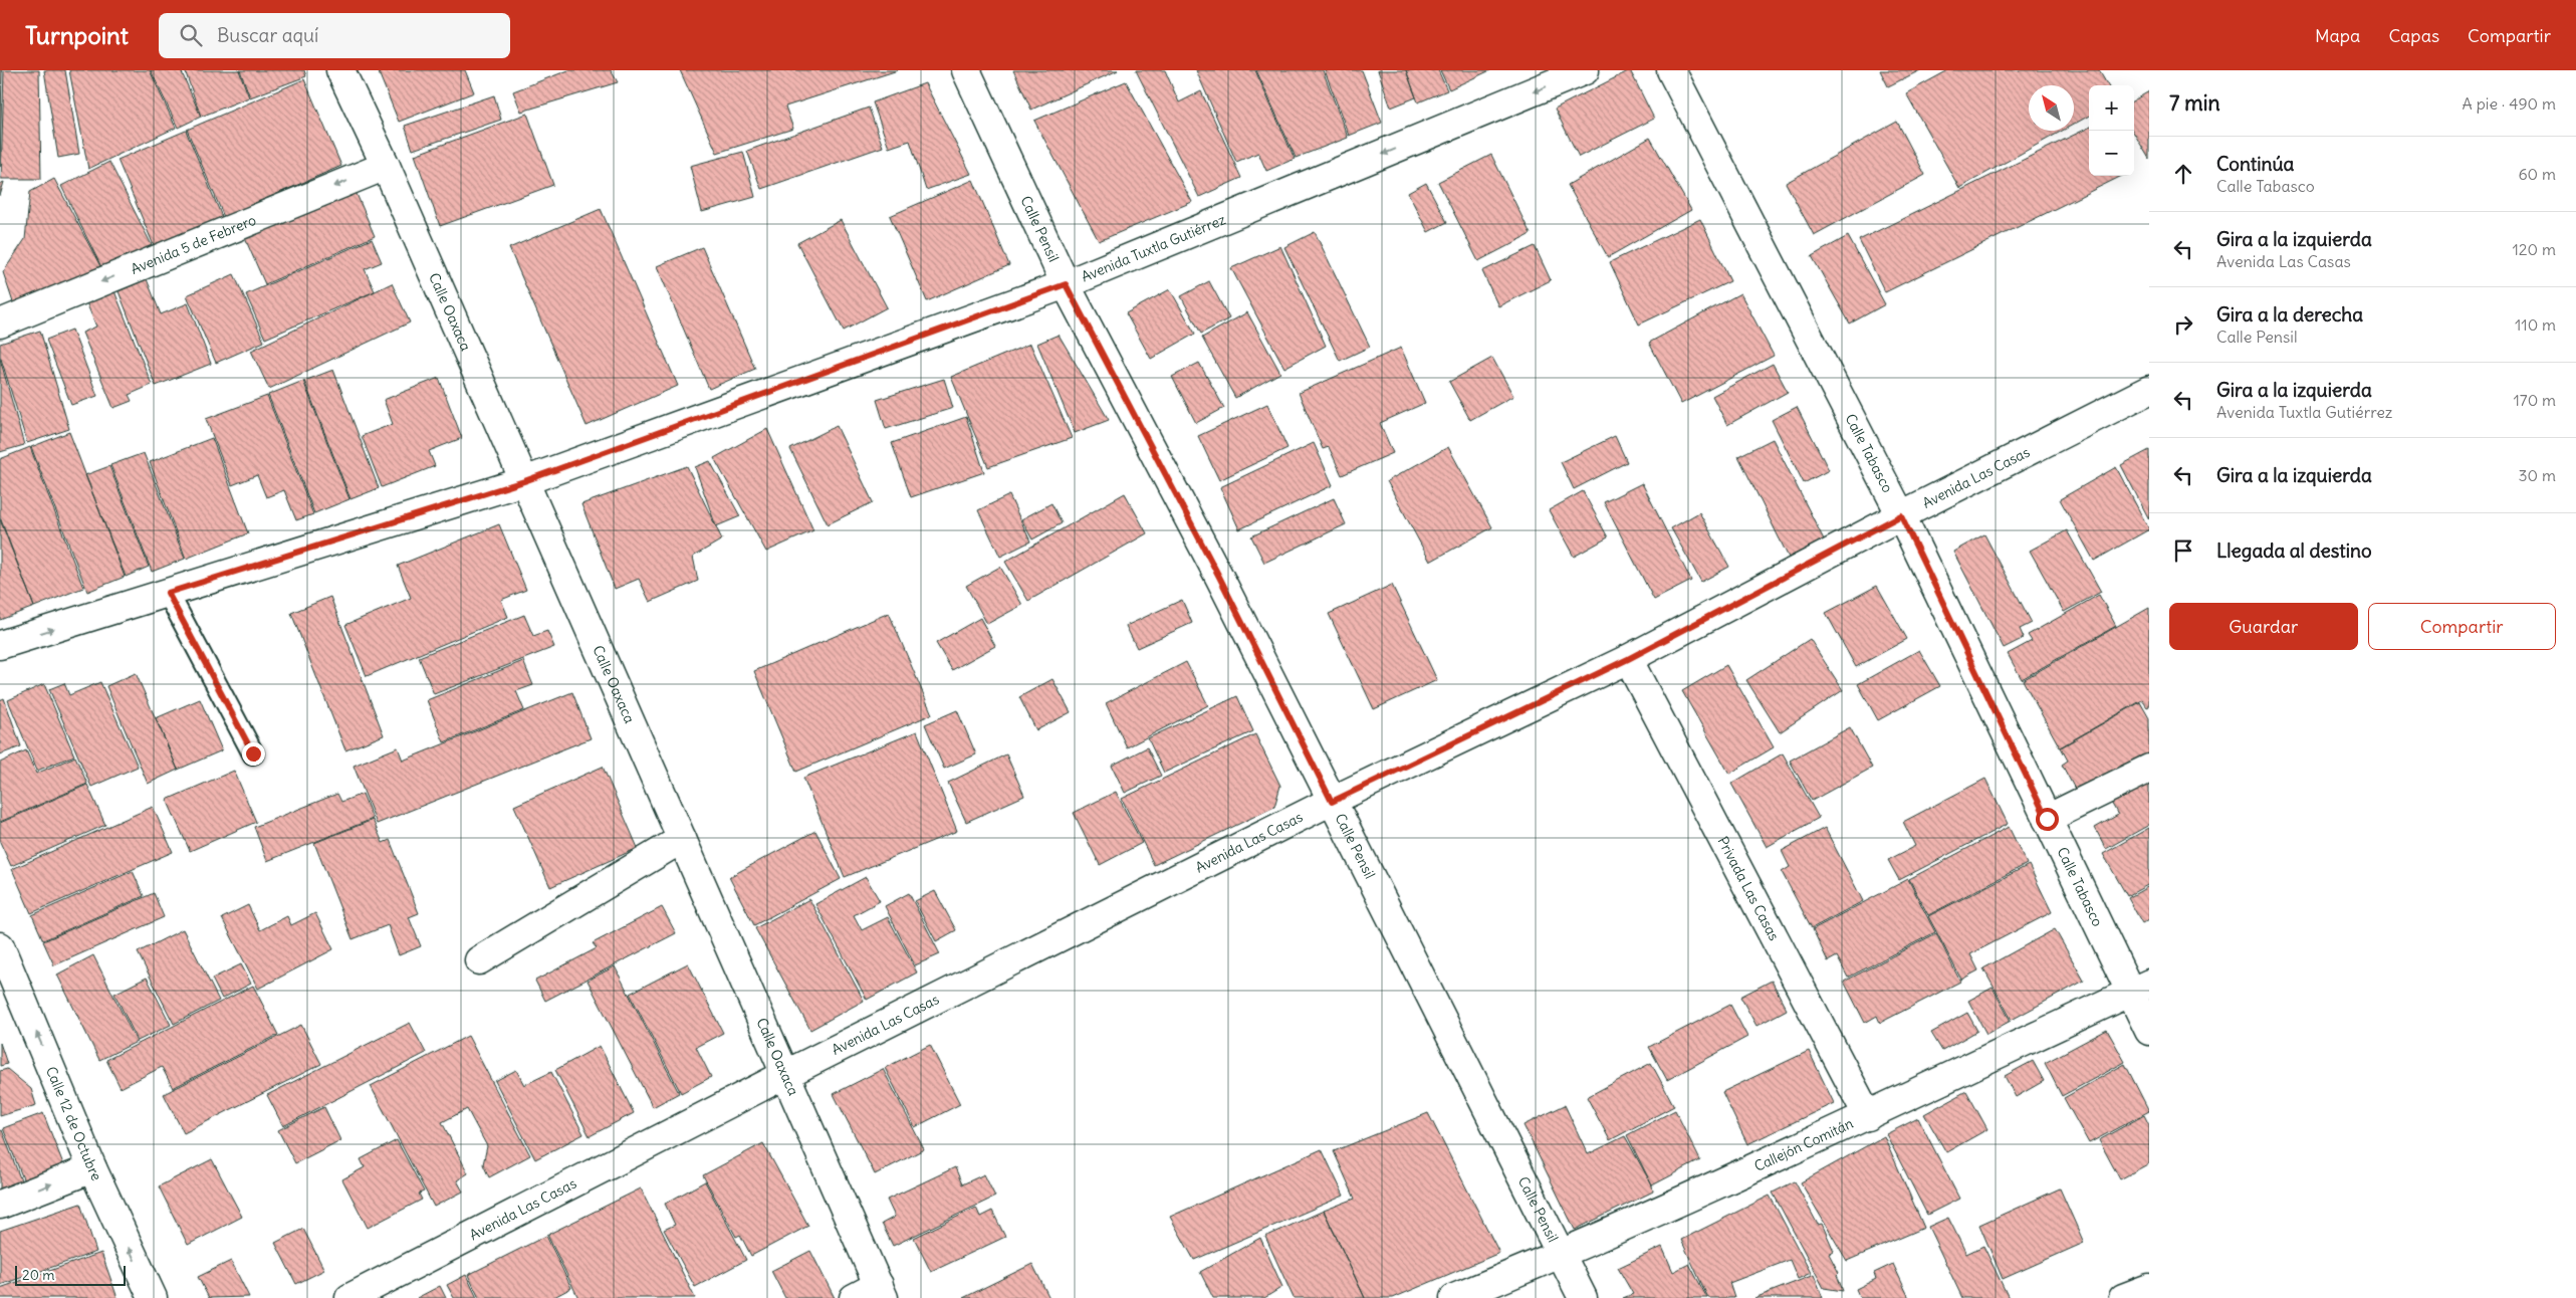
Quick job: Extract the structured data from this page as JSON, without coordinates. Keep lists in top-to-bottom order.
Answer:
{
  "streets": {
    "street": [
      "Calle Pensil",
      "Avenida 5 de Febrero",
      "Avenida Tuxtla Gutiérrez",
      "Calle Oaxaca",
      "Calle Tabasco",
      "Avenida Las Casas",
      "Privada Las Casas",
      "Calle 12 de Octubre",
      "Callejón Comitán"
    ]
  },
  "crossings": [
    ["Calle Pensil", "Avenida Tuxtla Gutiérrez"],
    ["Calle Pensil", "Avenida Las Casas"],
    ["Calle Pensil", "Callejón Comitán"],
    ["Avenida 5 de Febrero", "Calle Oaxaca"],
    ["Avenida Tuxtla Gutiérrez", "Calle Oaxaca"],
    ["Calle Oaxaca", "Avenida Las Casas"],
    ["Calle Tabasco", "Avenida Las Casas"],
    ["Calle Tabasco", "Callejón Comitán"],
    ["Avenida Las Casas", "Privada Las Casas"],
    ["Privada Las Casas", "Callejón Comitán"]
  ],
  "one_way": ["Avenida 5 de Febrero", "Calle 12 de Octubre"],
  "scale_bar": "20 m",
  "north": "top left",
  "page": {
    "header": "Turnpoint",
    "search": "Buscar aquí",
    "nav": ["Mapa", "Capas", "Compartir"],
    "heading": ["7 min", "A pie · 490 m"],
    "map_buttons": ["+", "−"],
    "list": [
      ["Continúa", "Calle Tabasco", "60 m"],
      ["Gira a la izquierda", "Avenida Las Casas", "120 m"],
      ["Gira a la derecha", "Calle Pensil", "110 m"],
      ["Gira a la izquierda", "Avenida Tuxtla Gutiérrez", "170 m"],
      ["Gira a la izquierda", "30 m"],
      "Llegada al destino"
    ],
    "buttons": ["Guardar", "Compartir"],
    "scale": "20 m"
  }
}
